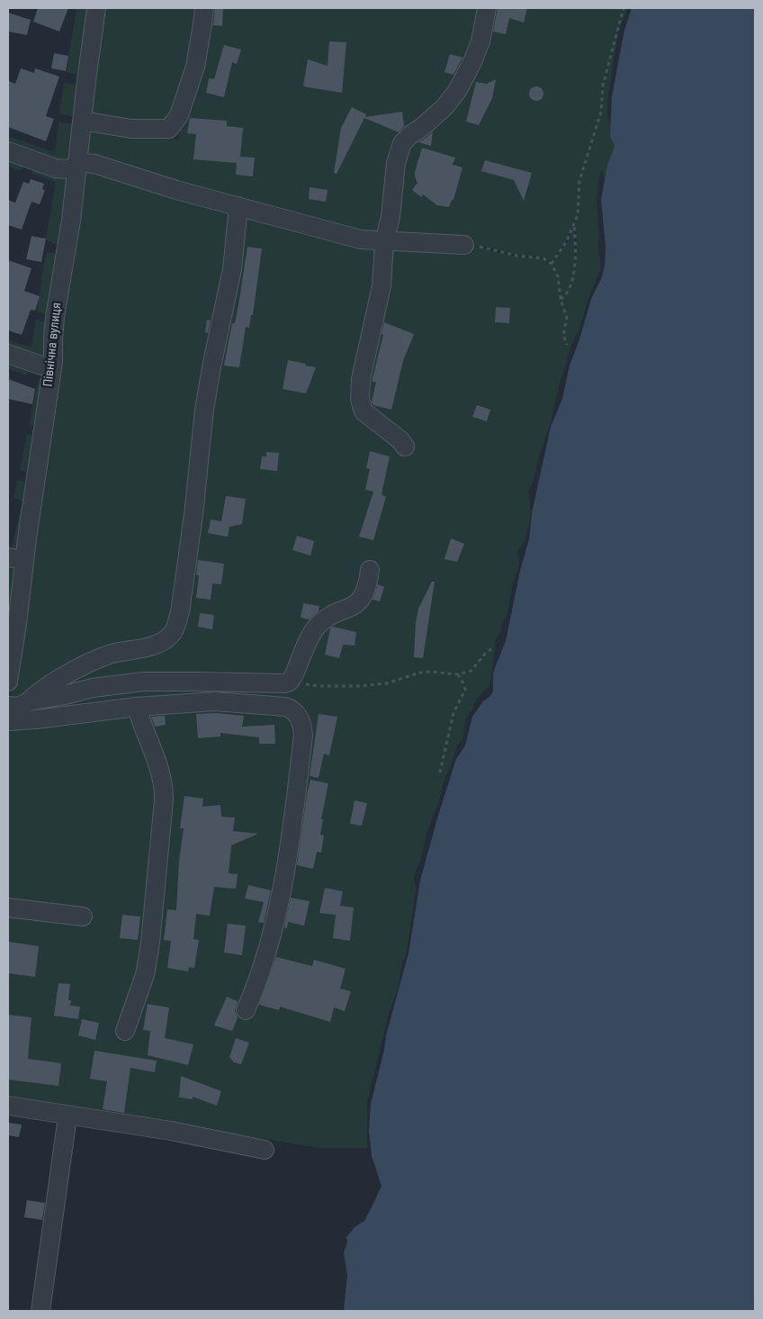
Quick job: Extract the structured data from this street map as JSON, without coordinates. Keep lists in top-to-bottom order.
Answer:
{
  "streets": {
    "street": ["Північна вулиця"]
  }
}
